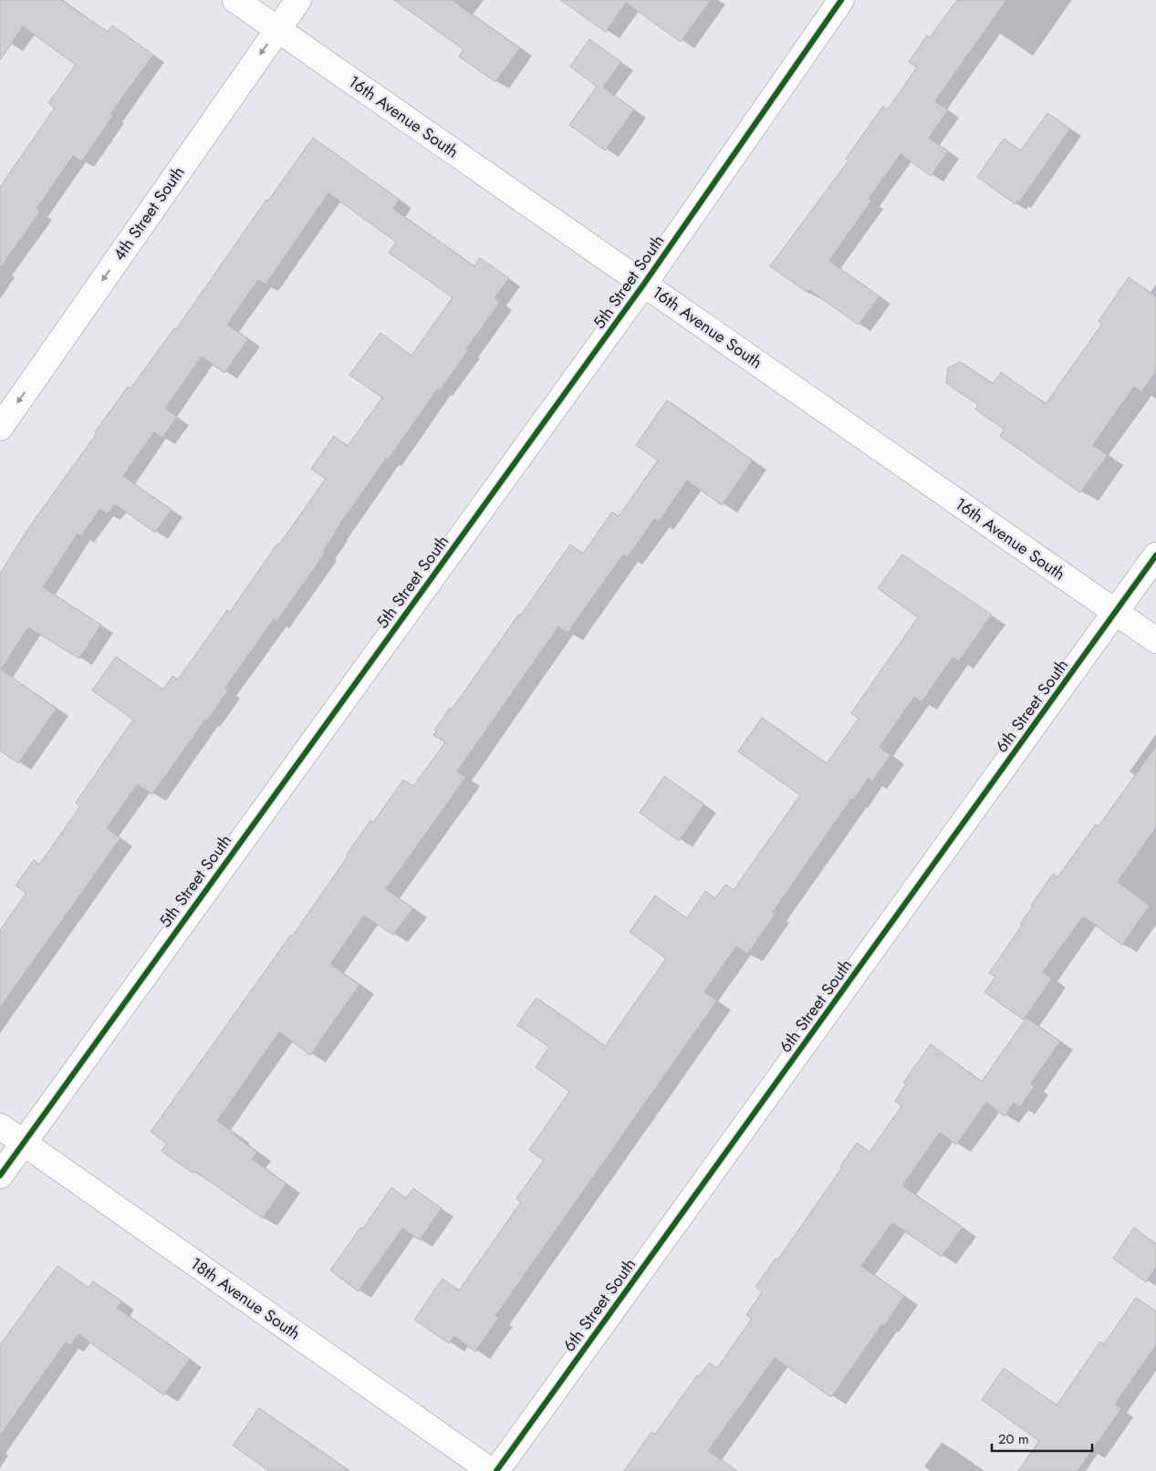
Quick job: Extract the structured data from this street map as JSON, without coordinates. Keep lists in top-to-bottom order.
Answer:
{
  "streets": {
    "street": [
      "16th Avenue South",
      "4th Street South",
      "5th Street South",
      "6th Street South",
      "18th Avenue South"
    ]
  },
  "crossings": [
    ["16th Avenue South", "4th Street South"],
    ["16th Avenue South", "5th Street South"],
    ["16th Avenue South", "6th Street South"],
    ["5th Street South", "18th Avenue South"]
  ],
  "one_way": ["4th Street South"],
  "scale_bar": "20 m"
}
